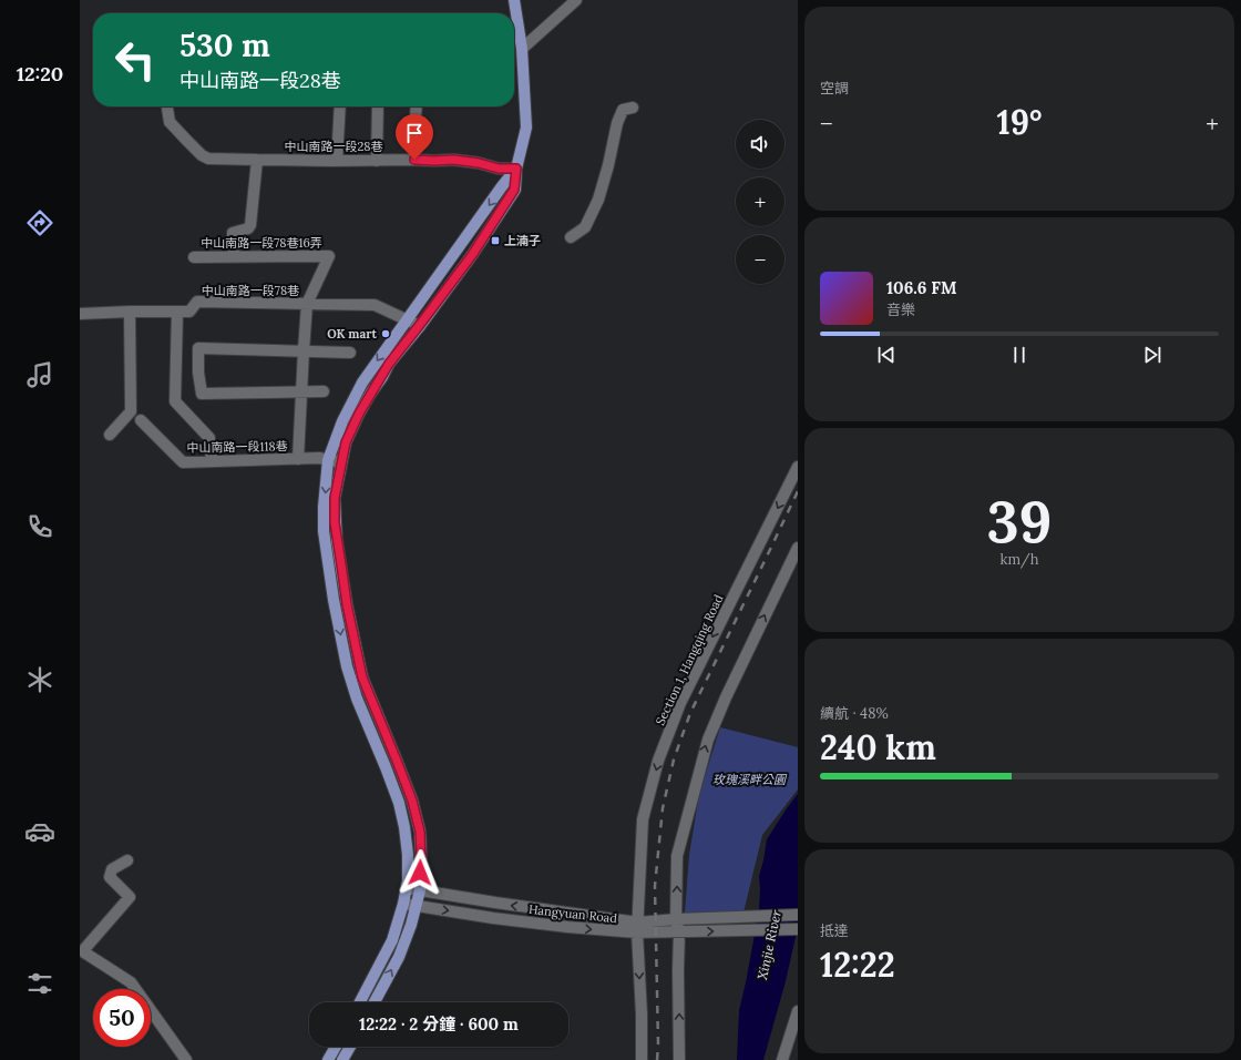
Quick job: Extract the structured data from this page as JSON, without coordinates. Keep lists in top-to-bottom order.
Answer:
{
  "streets": {
    "street": [
      "中山南路一段28巷",
      "中山南路一段78巷16弄",
      "中山南路一段78巷",
      "中山南路一段118巷",
      "Section 1, Hangqing Road",
      "Hangyuan Road"
    ]
  },
  "crossings": [
    ["中山南路一段78巷16弄", "中山南路一段78巷"],
    ["Section 1, Hangqing Road", "Hangyuan Road"]
  ],
  "water": ["Xinjie River"],
  "parks": ["玫瑰溪畔公園"],
  "places": {
    "transit": ["上湳子"],
    "other": ["OK mart"]
  },
  "page": {
    "tabs": "12:20",
    "tile": [
      "空調",
      ["39", "km/h"],
      ["續航 · 48%", "240 km"],
      ["抵達", "12:22"]
    ],
    "turn": ["530 m", "中山南路一段28巷"],
    "heat": ["−", "19°", "+"],
    "map_buttons": ["+", "−"],
    "song": ["106.6 FM", "音樂"],
    "limit": "50",
    "trip": "12:22 · 2 分鐘 · 600 m"
  }
}
